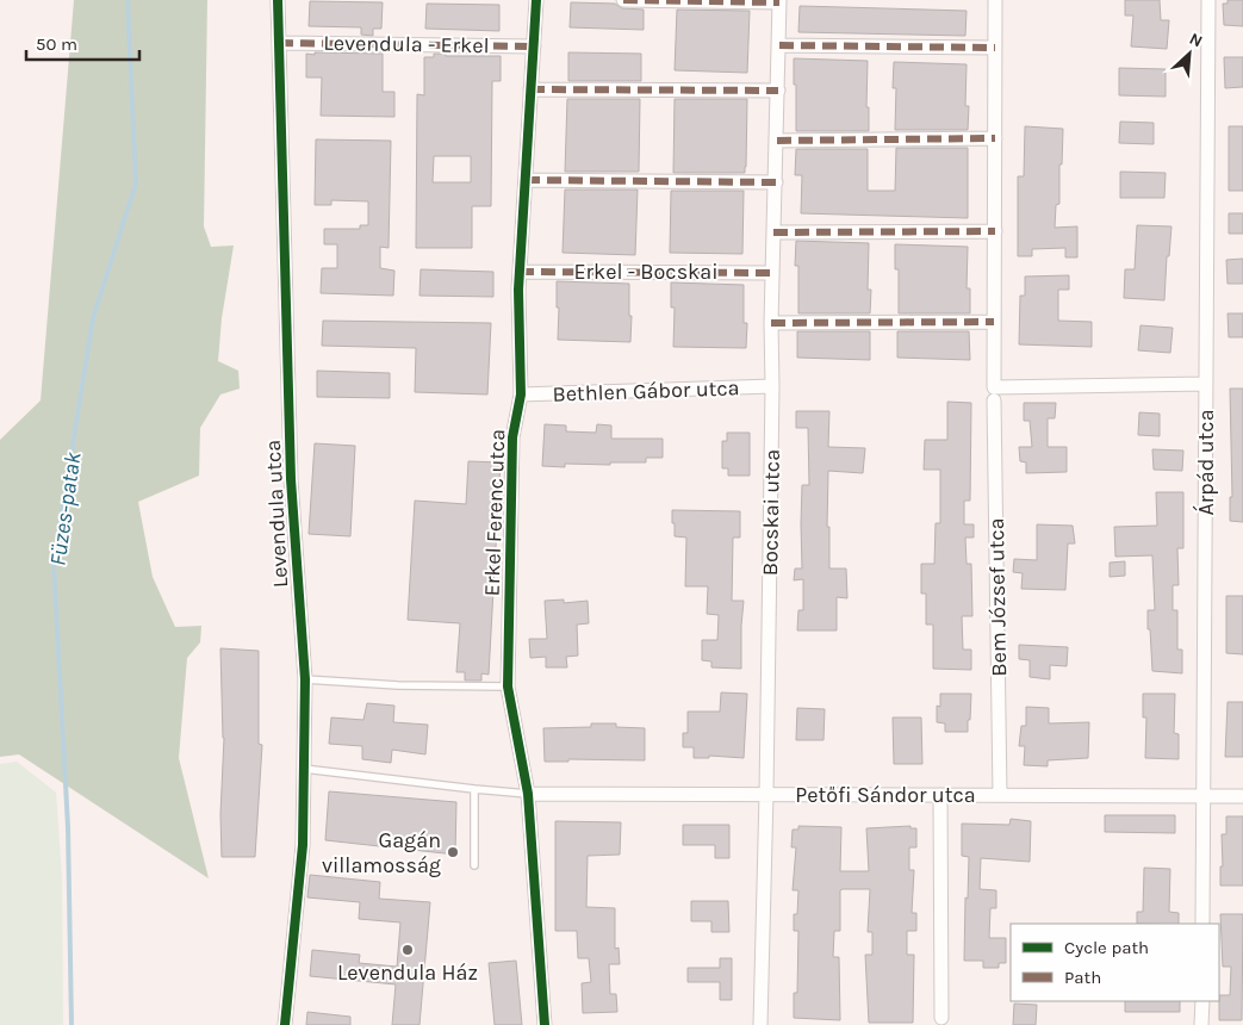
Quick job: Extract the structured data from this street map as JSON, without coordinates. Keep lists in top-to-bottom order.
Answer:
{
  "streets": {
    "street": [
      "Levendula - Erkel",
      "Erkel - Bocskai",
      "Bethlen Gábor utca",
      "Árpád utca",
      "Erkel Ferenc utca",
      "Bocskai utca",
      "Levendula utca",
      "Bem József utca",
      "Petőfi Sándor utca"
    ]
  },
  "crossings": [
    ["Levendula - Erkel", "Erkel Ferenc utca"],
    ["Levendula - Erkel", "Levendula utca"],
    ["Erkel - Bocskai", "Erkel Ferenc utca"],
    ["Erkel - Bocskai", "Bocskai utca"],
    ["Bethlen Gábor utca", "Erkel Ferenc utca"],
    ["Bethlen Gábor utca", "Bocskai utca"],
    ["Árpád utca", "Petőfi Sándor utca"],
    ["Erkel Ferenc utca", "Petőfi Sándor utca"],
    ["Bocskai utca", "Petőfi Sándor utca"],
    ["Bem József utca", "Petőfi Sándor utca"]
  ],
  "water": ["Füzes-patak"],
  "places": ["Gagán villamosság", "Levendula Ház"],
  "legend": ["Cycle path", "Path"],
  "scale_bar": "50 m",
  "north": "top right"
}
